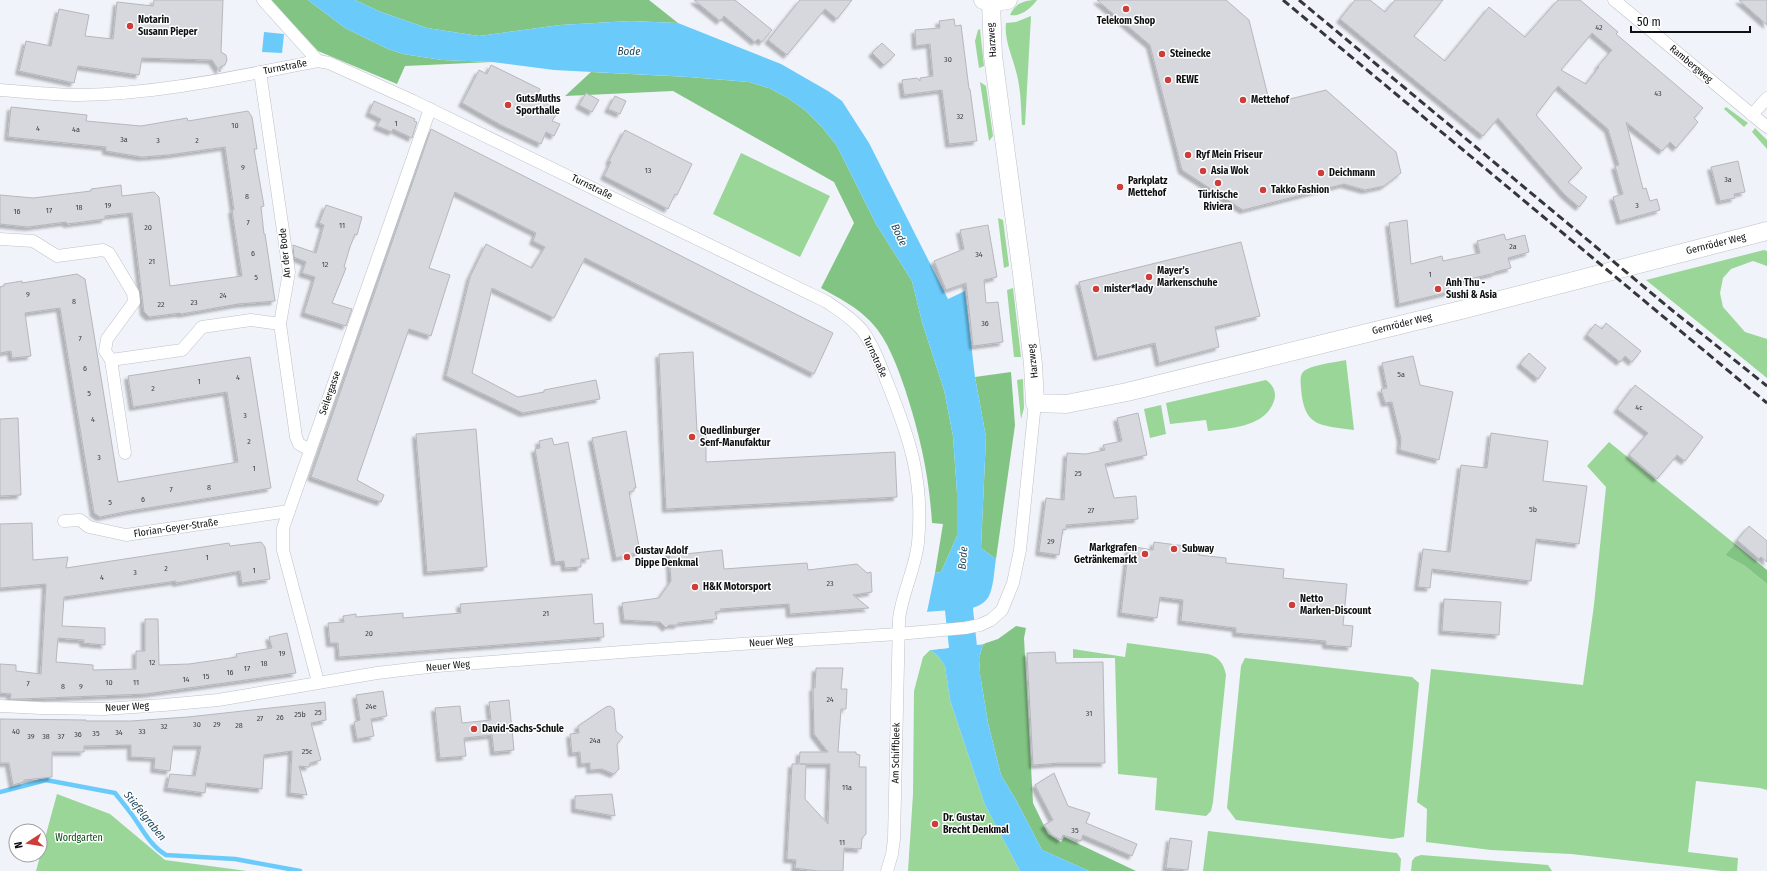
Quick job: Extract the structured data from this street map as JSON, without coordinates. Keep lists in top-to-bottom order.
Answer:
{
  "streets": {
    "main road": ["Harzweg", "Gernröder Weg"],
    "street": [
      "Rambergweg",
      "Turnstraße",
      "An der Bode",
      "Seilergasse",
      "Florian-Geyer-Straße",
      "Neuer Weg",
      "Am Schiffbleek"
    ]
  },
  "crossings": [
    ["Harzweg", "Turnstraße"],
    ["Harzweg", "Gernröder Weg"],
    ["Harzweg", "Neuer Weg"],
    ["Harzweg", "Am Schiffbleek"],
    ["Turnstraße", "An der Bode"],
    ["Turnstraße", "Seilergasse"],
    ["Turnstraße", "Neuer Weg"],
    ["Turnstraße", "Am Schiffbleek"],
    ["An der Bode", "Seilergasse"],
    ["Seilergasse", "Florian-Geyer-Straße"],
    ["Seilergasse", "Neuer Weg"],
    ["Neuer Weg", "Am Schiffbleek"]
  ],
  "water": ["Bode", "Stiefelgraben"],
  "parks": ["Wordgarten"],
  "places": [
    "Telekom Shop",
    "Notarin Susann Pieper",
    "Steinecke",
    "REWE",
    "Mettehof",
    "GutsMuths Sporthalle",
    "Ryf Mein Friseur",
    "Asia Wok",
    "Deichmann",
    "Türkische Riviera",
    "Parkplatz Mettehof",
    "Takko Fashion",
    "Mayer’s Markenschuhe",
    "mister*lady",
    "Anh Thu - Sushi & Asia",
    "Quedlinburger Senf-Manufaktur",
    "Subway",
    "Markgrafen Getränkemarkt",
    "Gustav Adolf Dippe Denkmal",
    "H&K Motorsport",
    "Netto Marken-Discount",
    "David-Sachs-Schule",
    "Dr. Gustav Brecht Denkmal"
  ],
  "house_numbers": [
    "42",
    "30",
    "43",
    "32",
    "1",
    "10",
    "4",
    "4a",
    "3a",
    "3",
    "2",
    "9",
    "13",
    "3a",
    "8",
    "19",
    "3",
    "18",
    "17",
    "16",
    "7",
    "11",
    "20",
    "2a",
    "6",
    "34",
    "21",
    "12",
    "1",
    "5",
    "9",
    "24",
    "8",
    "23",
    "22",
    "36",
    "7",
    "6",
    "5a",
    "4",
    "1",
    "2",
    "5",
    "4c",
    "3",
    "4",
    "2",
    "3",
    "1",
    "25",
    "8",
    "7",
    "6",
    "5",
    "5b",
    "27",
    "29",
    "1",
    "2",
    "1",
    "3",
    "4",
    "23",
    "21",
    "20",
    "19",
    "12",
    "18",
    "17",
    "16",
    "15",
    "14",
    "10",
    "11",
    "7",
    "8",
    "9",
    "24",
    "24e",
    "25",
    "31",
    "25b",
    "26",
    "27",
    "30",
    "29",
    "28",
    "32",
    "40",
    "33",
    "34",
    "35",
    "36",
    "39",
    "38",
    "37",
    "24a",
    "25c",
    "11a",
    "35",
    "11"
  ],
  "scale_bar": "50 m",
  "north": "left"
}
